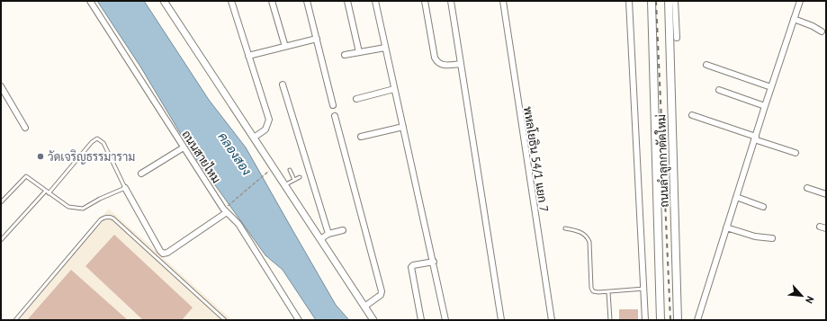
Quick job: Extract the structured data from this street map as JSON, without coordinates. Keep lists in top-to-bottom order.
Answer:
{
  "streets": {
    "main road": ["ถนนลำลูกกาตัดใหม่"],
    "street": ["ถนนสายไหม", "พหลโยธิน 54/1 แยก 7"]
  },
  "water": ["คลองสอง"],
  "places": ["วัดเจริญธรรมาราม"],
  "north": "bottom right"
}
